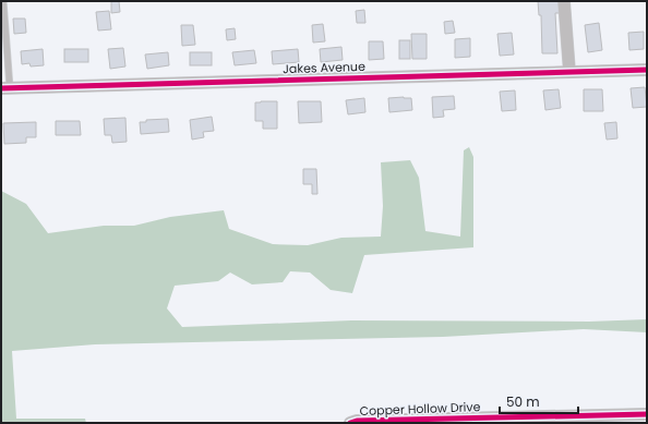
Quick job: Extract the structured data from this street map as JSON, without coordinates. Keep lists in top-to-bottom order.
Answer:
{
  "streets": {
    "street": ["Jakes Avenue", "Copper Hollow Drive"]
  },
  "scale_bar": "50 m"
}
